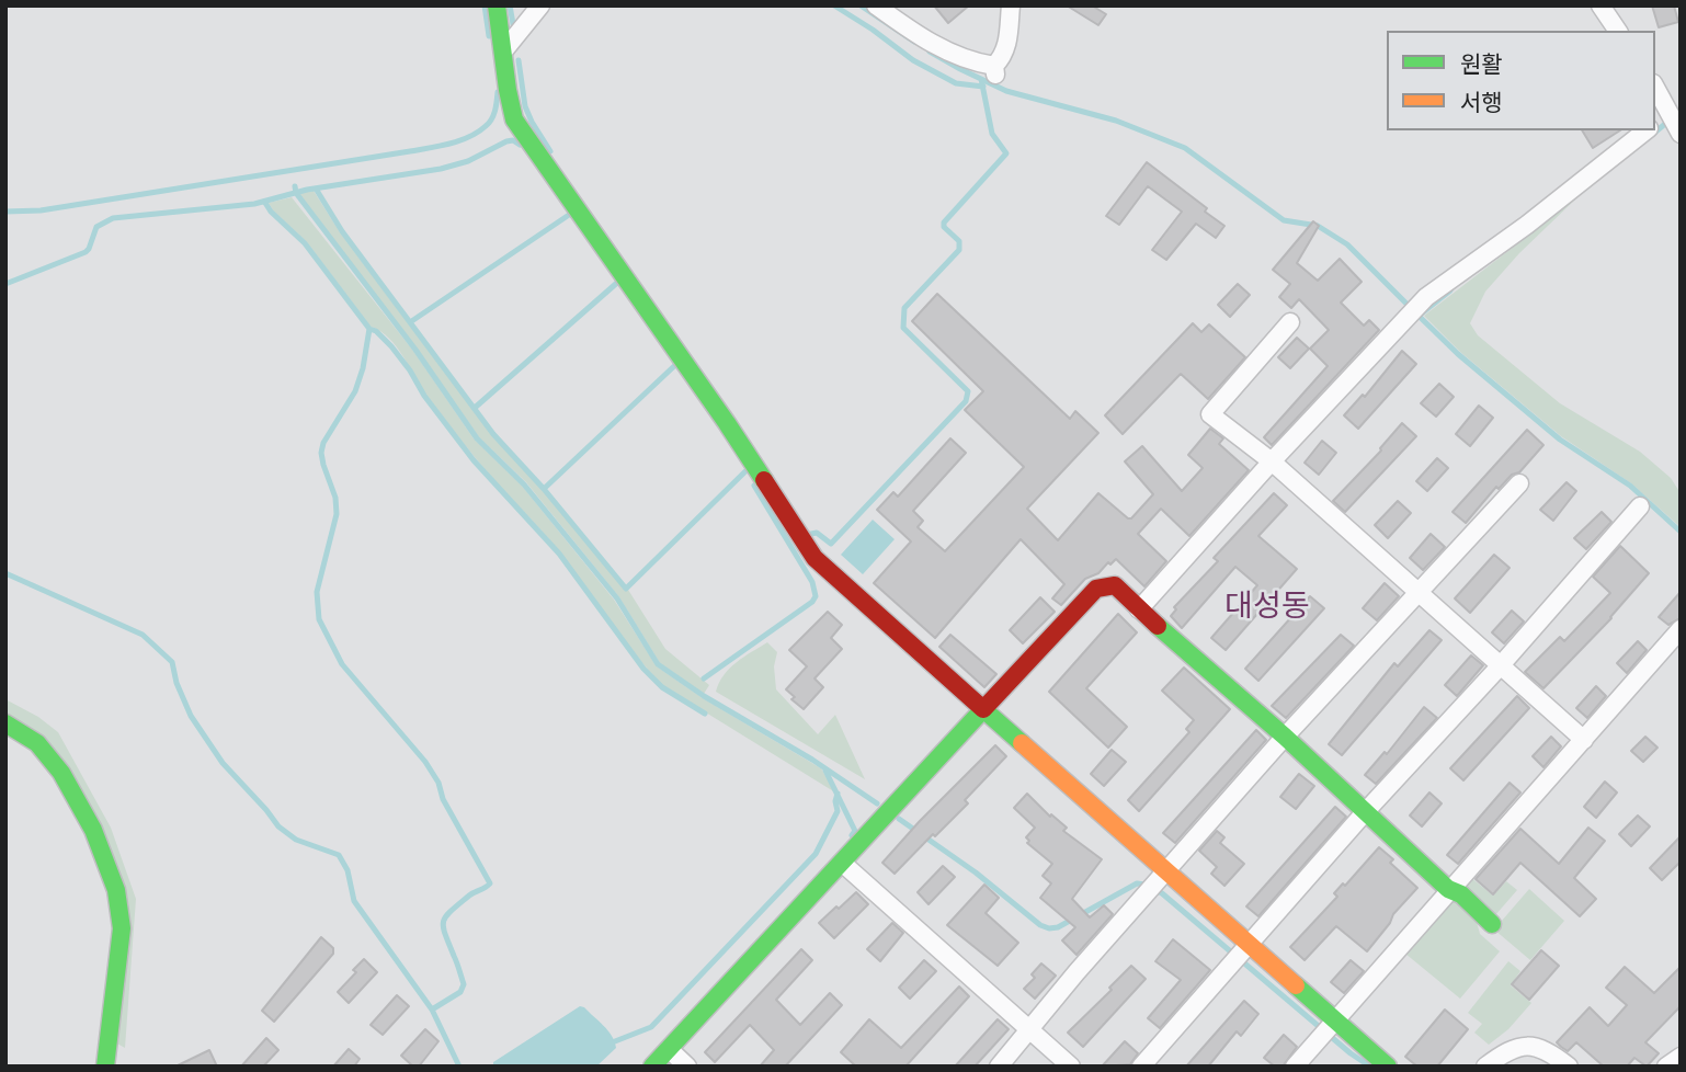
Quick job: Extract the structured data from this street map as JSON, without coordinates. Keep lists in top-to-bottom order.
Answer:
{
  "districts": ["대성동"],
  "legend": ["원활", "서행"]
}
